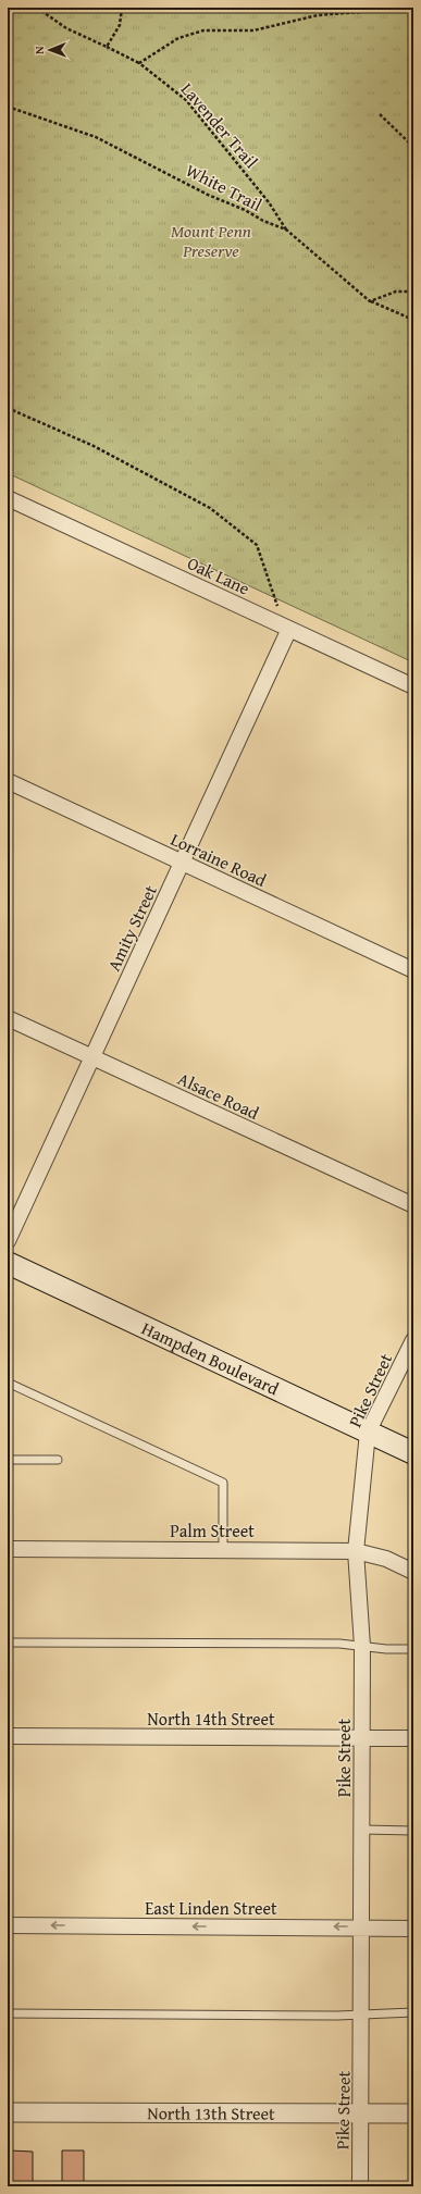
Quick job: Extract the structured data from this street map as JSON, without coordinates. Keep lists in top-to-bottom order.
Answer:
{
  "streets": {
    "main road": ["Hampden Boulevard"],
    "street": [
      "Oak Lane",
      "Lorraine Road",
      "Amity Street",
      "Alsace Road",
      "Pike Street",
      "Palm Street",
      "North 14th Street",
      "East Linden Street",
      "North 13th Street"
    ],
    "path": ["Lavender Trail", "White Trail"]
  },
  "crossings": [
    ["Lavender Trail", "White Trail"],
    ["Oak Lane", "Amity Street"],
    ["Lorraine Road", "Amity Street"],
    ["Amity Street", "Alsace Road"],
    ["Hampden Boulevard", "Pike Street"],
    ["Pike Street", "Palm Street"],
    ["Pike Street", "North 14th Street"],
    ["Pike Street", "East Linden Street"],
    ["Pike Street", "North 13th Street"]
  ],
  "one_way": ["East Linden Street"],
  "parks": ["Mount Penn Preserve"],
  "north": "left"
}
